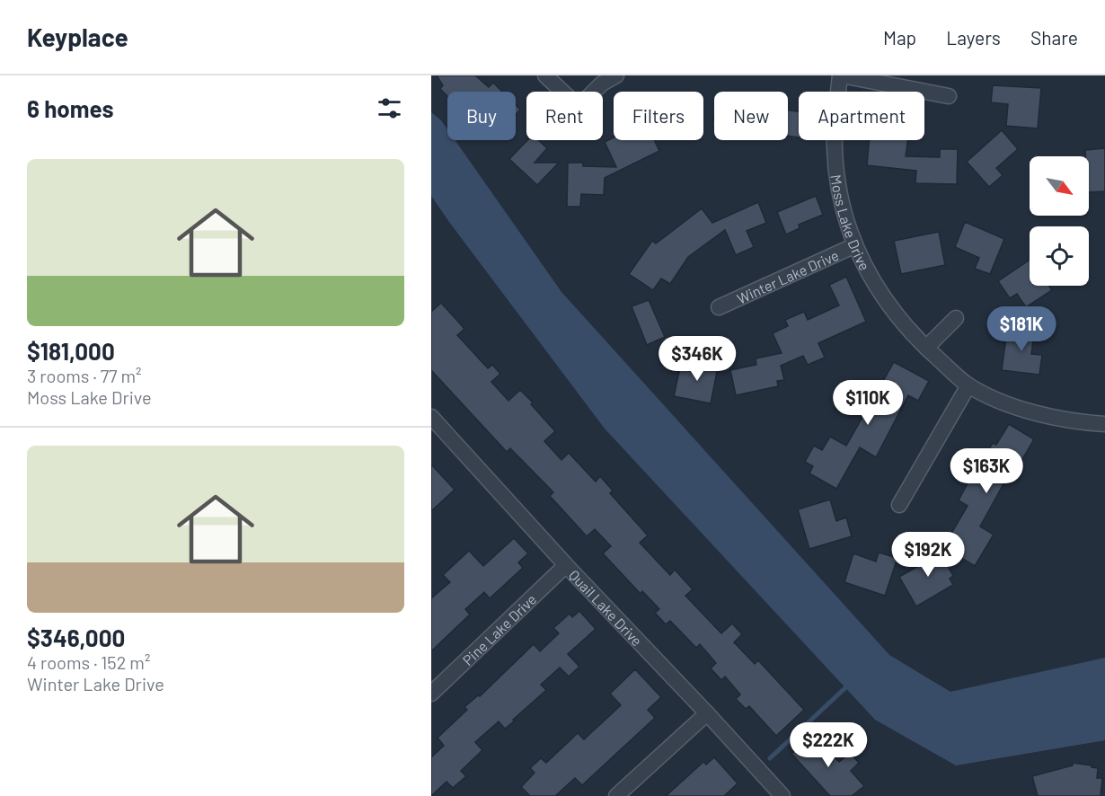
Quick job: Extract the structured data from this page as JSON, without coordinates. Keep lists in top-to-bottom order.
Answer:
{
  "streets": {
    "street": [
      "Moss Lake Drive",
      "Winter Lake Drive",
      "Quail Lake Drive",
      "Pine Lake Drive"
    ]
  },
  "crossings": [
    ["Moss Lake Drive", "Winter Lake Drive"],
    ["Quail Lake Drive", "Pine Lake Drive"]
  ],
  "north": "bottom right",
  "page": {
    "header": "Keyplace",
    "nav": ["Map", "Layers", "Share"],
    "heading": "6 homes",
    "chip": [
      "Buy",
      "Rent",
      "Filters",
      "New",
      "Apartment"
    ],
    "list": [
      {
        "name": "$181,000",
        "note": "3 rooms · 77 m² · Moss Lake Drive"
      },
      {
        "name": "$346,000",
        "note": "4 rooms · 152 m² · Winter Lake Drive"
      }
    ],
    "price": [
      "$181K",
      "$346K",
      "$110K",
      "$163K",
      "$192K",
      "$222K"
    ]
  }
}
